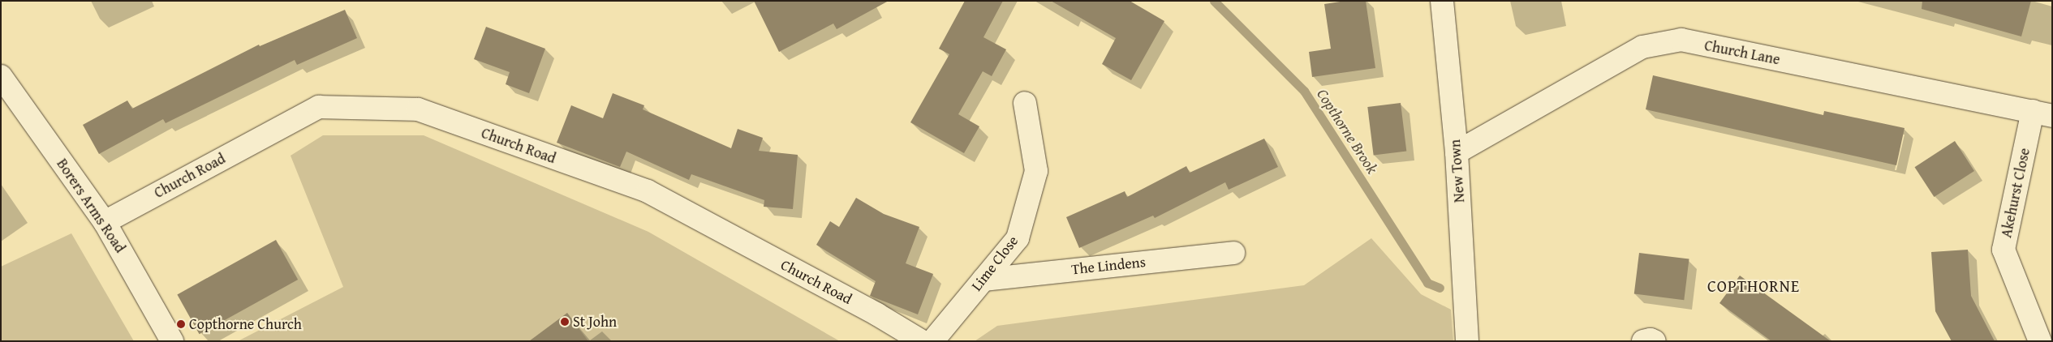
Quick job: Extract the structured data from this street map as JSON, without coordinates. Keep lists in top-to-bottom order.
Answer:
{
  "streets": {
    "street": [
      "Church Lane",
      "Church Road",
      "New Town",
      "Akehurst Close",
      "Borers Arms Road",
      "Lime Close",
      "The Lindens"
    ]
  },
  "crossings": [
    ["Church Lane", "New Town"],
    ["Church Lane", "Akehurst Close"],
    ["Church Road", "Borers Arms Road"],
    ["Lime Close", "The Lindens"]
  ],
  "districts": ["COPTHORNE"],
  "water": ["Copthorne Brook"],
  "places": ["St John", "Copthorne Church"]
}
